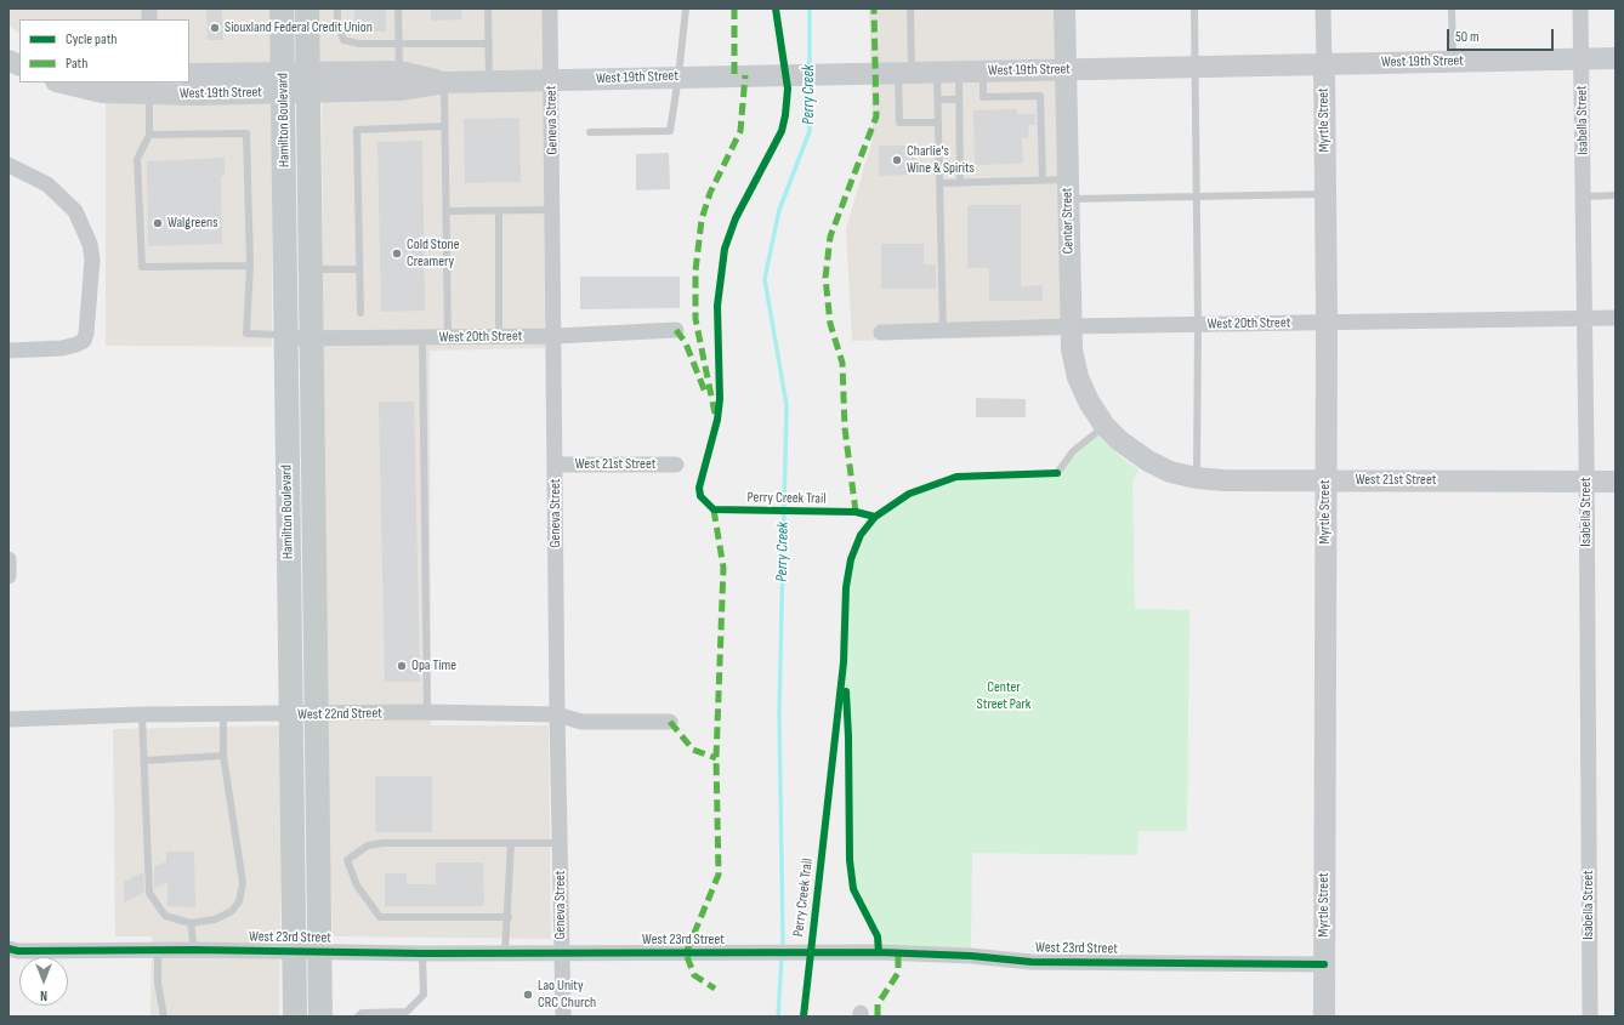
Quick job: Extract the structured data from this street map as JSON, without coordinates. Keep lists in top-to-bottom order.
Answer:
{
  "streets": {
    "main road": [
      "West 19th Street",
      "Hamilton Boulevard",
      "Myrtle Street",
      "Center Street",
      "West 21st Street"
    ],
    "street": [
      "Geneva Street",
      "Isabella Street",
      "West 20th Street",
      "West 22nd Street",
      "West 23rd Street"
    ],
    "cycle path": ["Perry Creek Trail"]
  },
  "crossings": [
    ["West 19th Street", "Hamilton Boulevard"],
    ["West 19th Street", "Geneva Street"],
    ["West 19th Street", "Myrtle Street"],
    ["West 19th Street", "Isabella Street"],
    ["West 19th Street", "Center Street"],
    ["Hamilton Boulevard", "West 20th Street"],
    ["Hamilton Boulevard", "West 22nd Street"],
    ["Hamilton Boulevard", "West 23rd Street"],
    ["Geneva Street", "West 20th Street"],
    ["Geneva Street", "West 21st Street"],
    ["Geneva Street", "West 22nd Street"],
    ["Geneva Street", "West 23rd Street"],
    ["Myrtle Street", "West 20th Street"],
    ["Myrtle Street", "West 21st Street"],
    ["Myrtle Street", "West 23rd Street"],
    ["Isabella Street", "West 20th Street"],
    ["Isabella Street", "West 21st Street"],
    ["Center Street", "West 20th Street"],
    ["Center Street", "West 21st Street"]
  ],
  "water": ["Perry Creek"],
  "parks": ["Center Street Park"],
  "places": [
    "Siouxland Federal Credit Union",
    "Charlie's Wine & Spirits",
    "Walgreens",
    "Cold Stone Creamery",
    "Opa Time",
    "Lao Unity CRC Church"
  ],
  "legend": ["Cycle path", "Path"],
  "scale_bar": "50 m",
  "north": "bottom"
}
